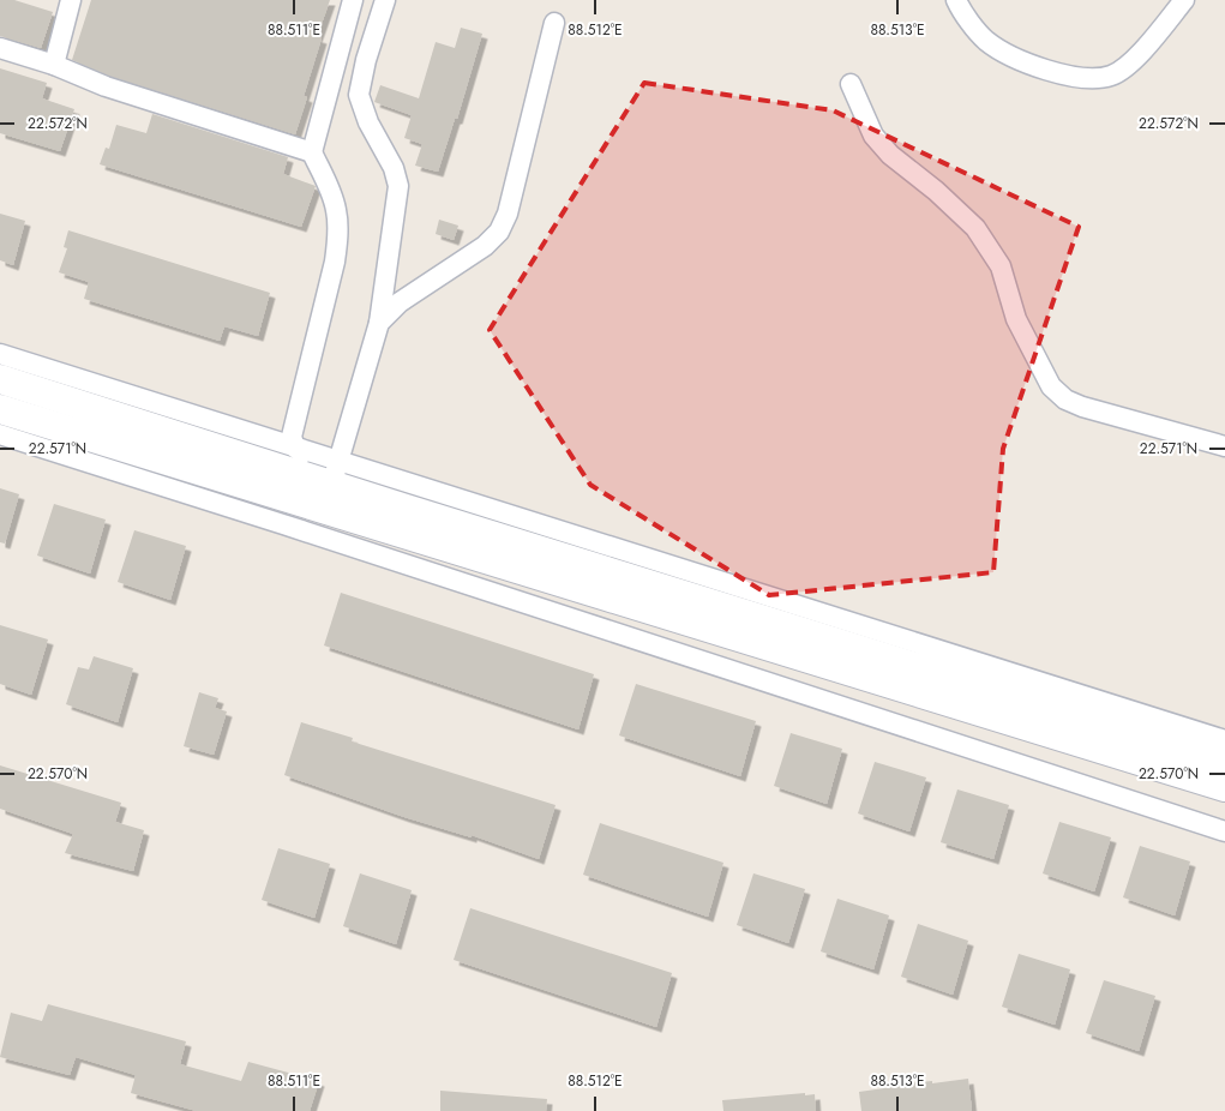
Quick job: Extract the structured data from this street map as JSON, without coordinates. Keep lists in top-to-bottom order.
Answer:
{
  "coordinates": [
    "88.511°E",
    "88.512°E",
    "88.513°E",
    "22.572°N",
    "22.571°N",
    "22.570°N"
  ]
}
